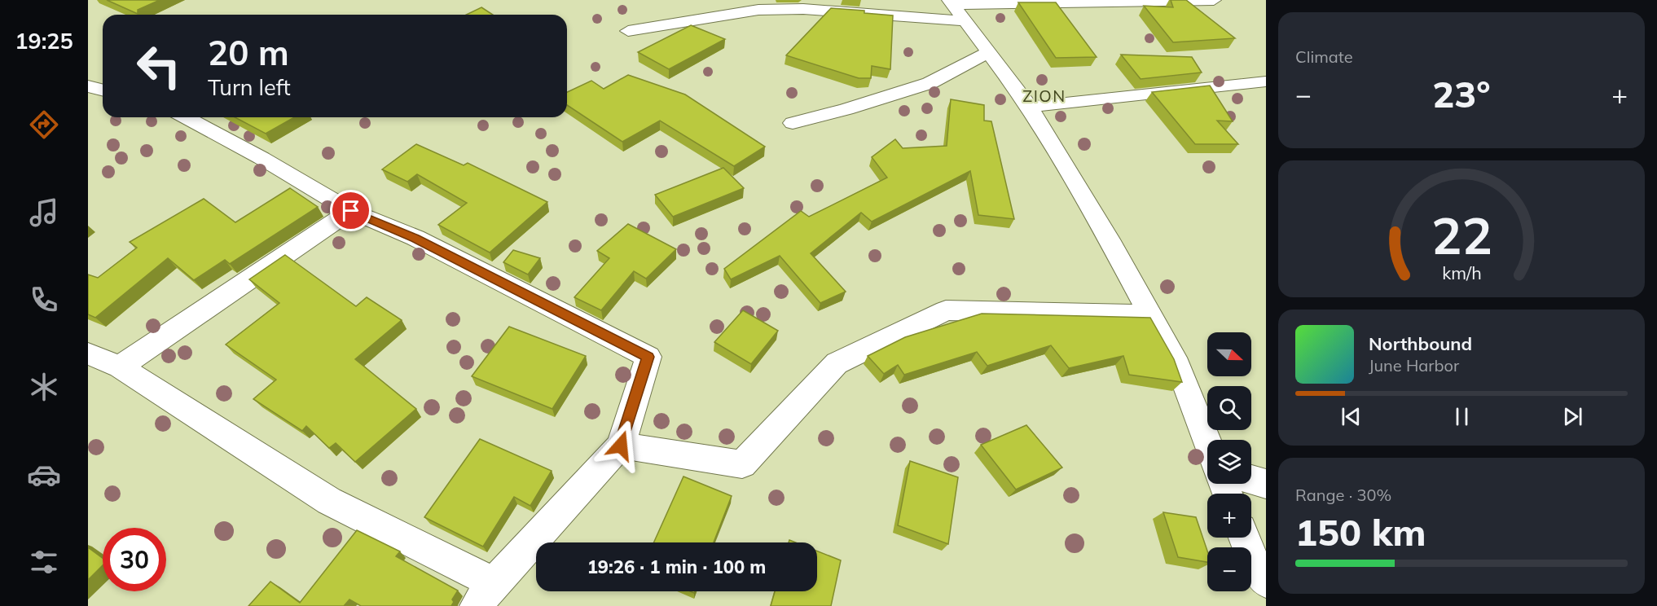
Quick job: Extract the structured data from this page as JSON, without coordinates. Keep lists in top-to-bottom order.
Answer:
{
  "districts": ["ZION"],
  "north": "right",
  "page": {
    "tabs": "19:25",
    "tile": [
      "Climate",
      ["Range · 30%", "150 km"]
    ],
    "turn": ["20 m", "Turn left"],
    "heat": ["−", "23°", "+"],
    "song": ["Northbound", "June Harbor"],
    "map_buttons": ["+", "−"],
    "limit": "30",
    "trip": "19:26 · 1 min · 100 m",
    "gauge": ["22", "km/h"]
  }
}
